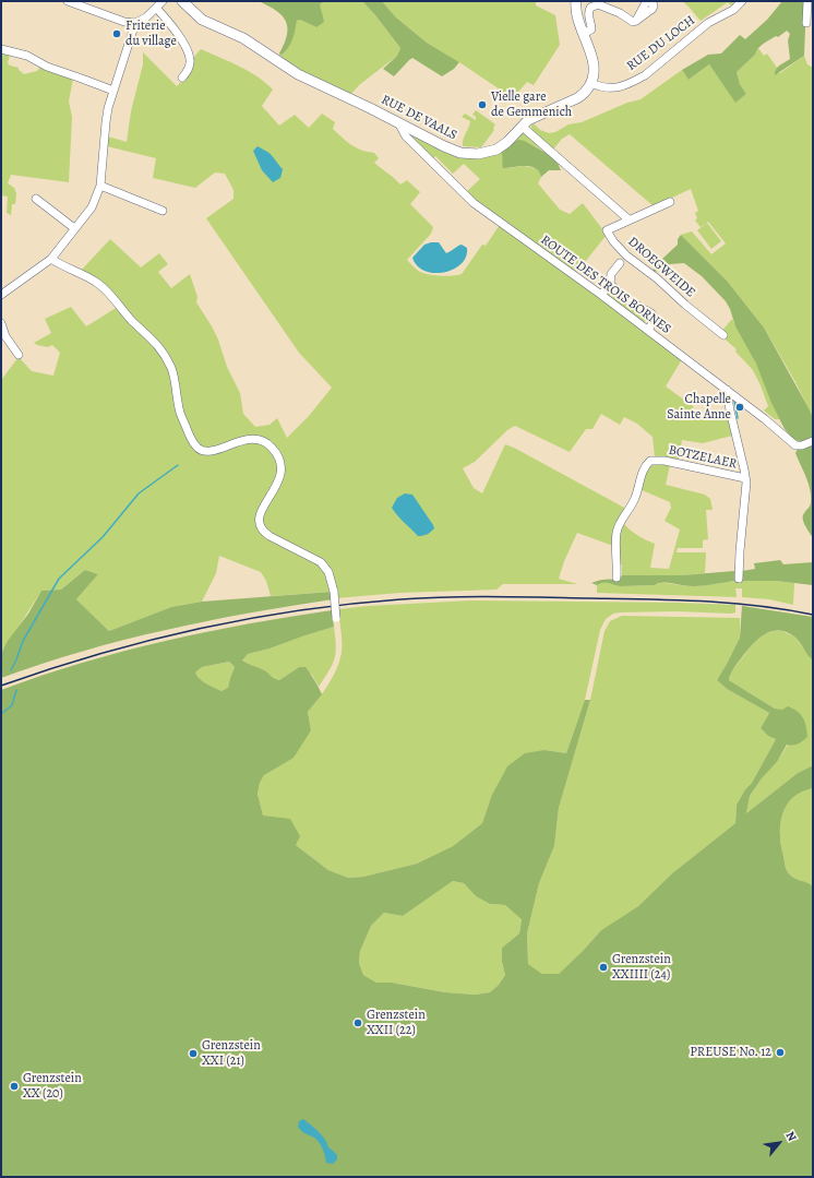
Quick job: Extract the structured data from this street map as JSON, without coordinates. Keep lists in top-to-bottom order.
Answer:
{
  "streets": {
    "main road": ["RUE DE VAALS"],
    "street": [
      "RUE DU LOCH",
      "DROEGWEIDE",
      "ROUTE DES TROIS BORNES",
      "BOTZELAER"
    ]
  },
  "crossings": [
    ["RUE DU LOCH", "RUE DE VAALS"],
    ["RUE DE VAALS", "DROEGWEIDE"],
    ["RUE DE VAALS", "ROUTE DES TROIS BORNES"],
    ["ROUTE DES TROIS BORNES", "BOTZELAER"]
  ],
  "places": [
    "Friterie du village",
    "Vielle gare de Gemmenich",
    "Chapelle Sainte Anne",
    "Grenzstein XXIIII (24)",
    "Grenzstein XXII (22)",
    "PREUSE No. 12",
    "Grenzstein XXI (21)",
    "Grenzstein XX (20)"
  ],
  "north": "top right"
}
